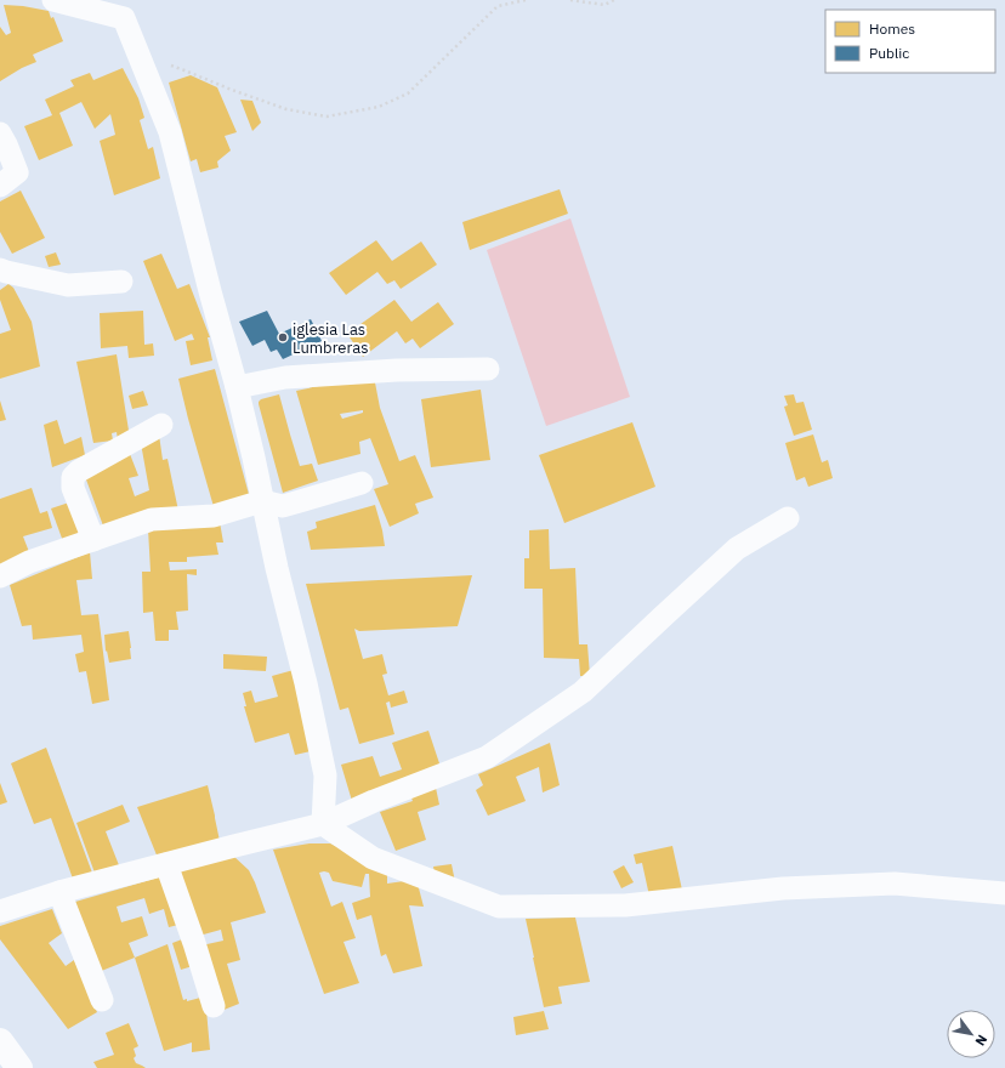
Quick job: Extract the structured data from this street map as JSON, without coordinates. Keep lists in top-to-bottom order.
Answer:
{
  "places": ["iglesia Las Lumbreras"],
  "legend": ["Homes", "Public"],
  "north": "bottom right"
}
